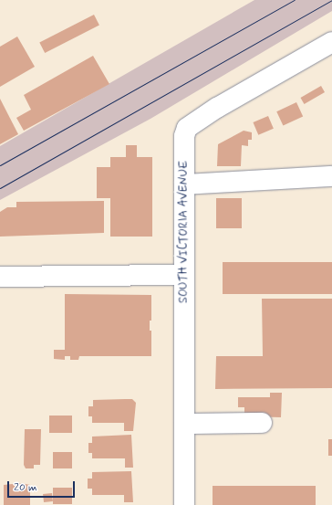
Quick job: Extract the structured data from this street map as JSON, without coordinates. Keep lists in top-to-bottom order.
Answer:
{
  "streets": {
    "street": ["SOUTH VICTORIA AVENUE"]
  },
  "scale_bar": "20 m"
}
